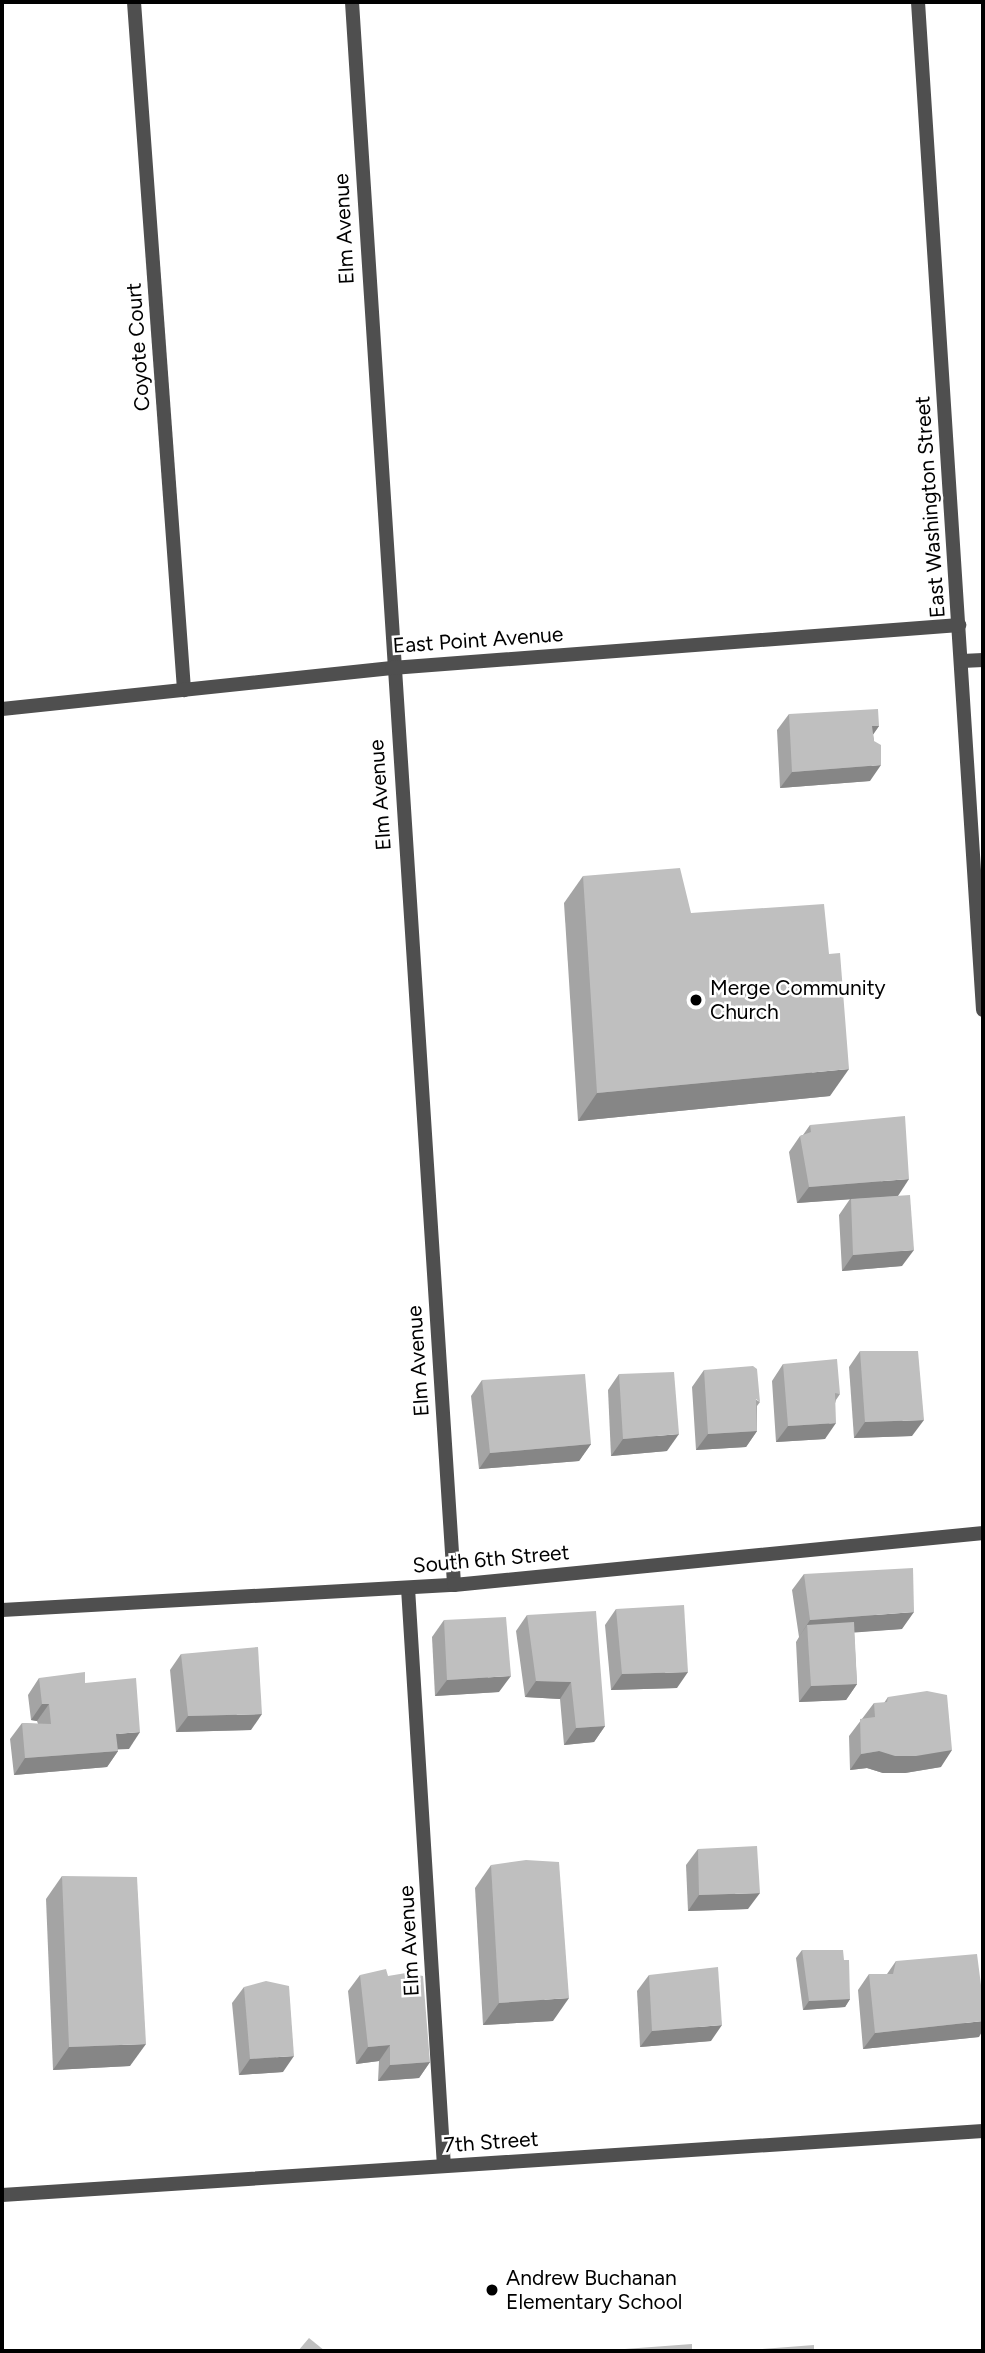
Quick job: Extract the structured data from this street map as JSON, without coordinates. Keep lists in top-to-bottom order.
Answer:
{
  "streets": {
    "street": [
      "Elm Avenue",
      "Coyote Court",
      "East Washington Street",
      "East Point Avenue",
      "South 6th Street",
      "7th Street"
    ]
  },
  "crossings": [
    ["Elm Avenue", "East Point Avenue"],
    ["Elm Avenue", "South 6th Street"],
    ["Elm Avenue", "7th Street"],
    ["Coyote Court", "East Point Avenue"],
    ["East Washington Street", "East Point Avenue"]
  ],
  "places": ["Merge Community Church", "Andrew Buchanan Elementary School"]
}
